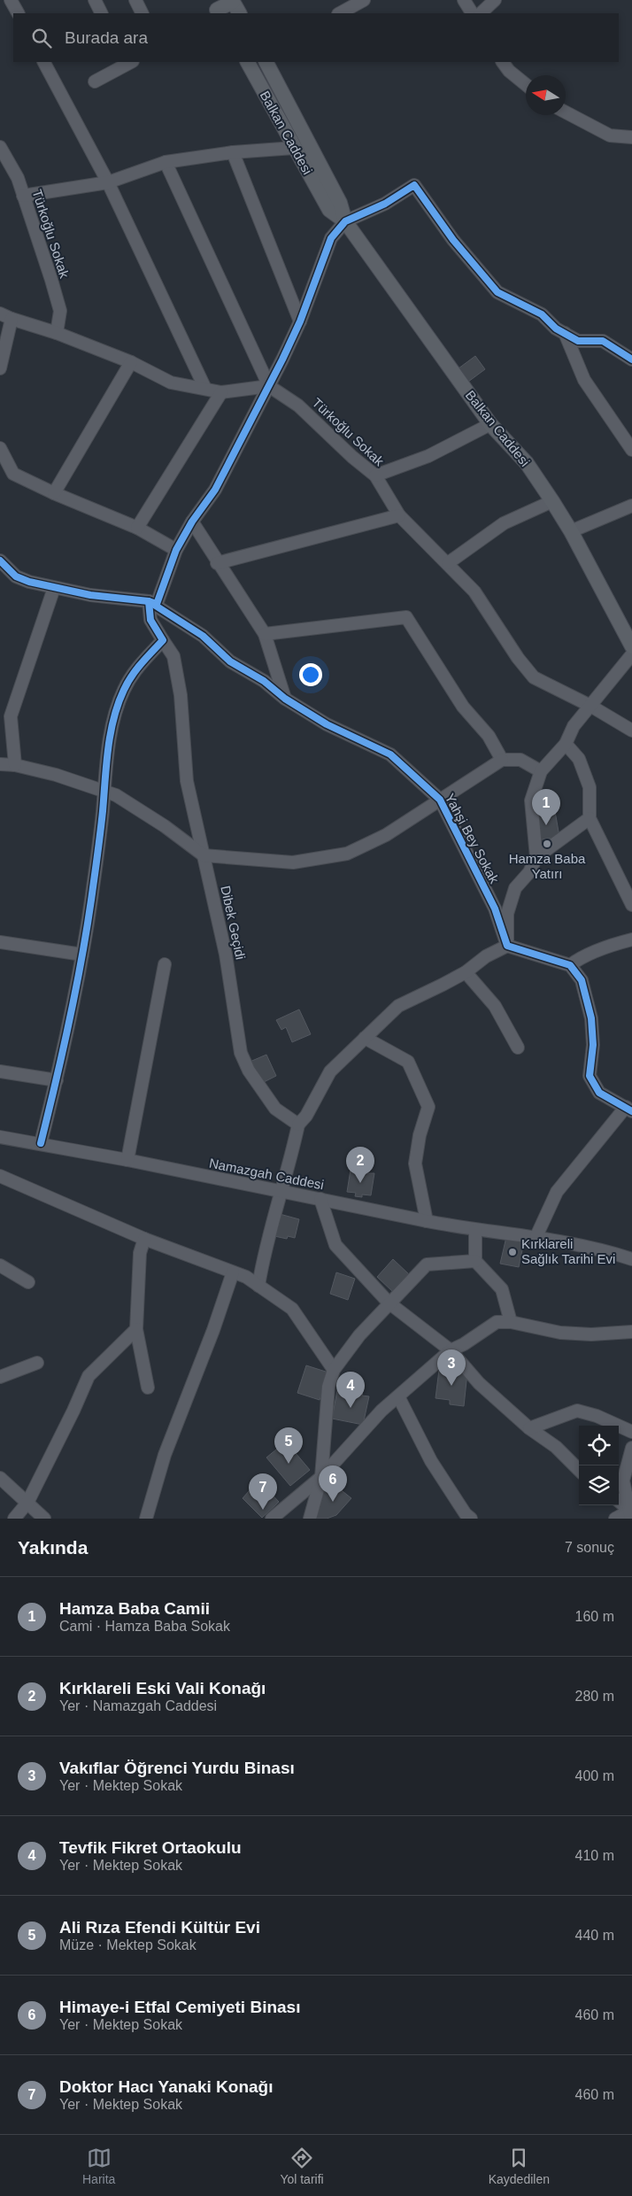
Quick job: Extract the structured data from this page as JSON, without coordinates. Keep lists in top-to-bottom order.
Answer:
{
  "streets": {
    "main road": ["Balkan Caddesi"],
    "street": [
      "Türkoğlu Sokak",
      "Yahşi Bey Sokak",
      "Dibek Geçidi",
      "Namazgah Caddesi"
    ]
  },
  "crossings": [
    ["Yahşi Bey Sokak", "Dibek Geçidi"]
  ],
  "places": ["Hamza Baba Yatırı", "Kırklareli Sağlık Tarihi Evi"],
  "north": "left",
  "page": {
    "search": "Burada ara",
    "pins": [
      "1",
      "2",
      "3",
      "4",
      "5",
      "6",
      "7"
    ],
    "heading": ["Yakında", "7 sonuç"],
    "list": [
      {
        "mark": "1",
        "name": "Hamza Baba Camii",
        "note": "Cami · Hamza Baba Sokak",
        "value": "160 m"
      },
      {
        "mark": "2",
        "name": "Kırklareli Eski Vali Konağı",
        "note": "Yer · Namazgah Caddesi",
        "value": "280 m"
      },
      {
        "mark": "3",
        "name": "Vakıflar Öğrenci Yurdu Binası",
        "note": "Yer · Mektep Sokak",
        "value": "400 m"
      },
      {
        "mark": "4",
        "name": "Tevfik Fikret Ortaokulu",
        "note": "Yer · Mektep Sokak",
        "value": "410 m"
      },
      {
        "mark": "5",
        "name": "Ali Rıza Efendi Kültür Evi",
        "note": "Müze · Mektep Sokak",
        "value": "440 m"
      },
      {
        "mark": "6",
        "name": "Himaye-i Etfal Cemiyeti Binası",
        "note": "Yer · Mektep Sokak",
        "value": "460 m"
      },
      {
        "mark": "7",
        "name": "Doktor Hacı Yanaki Konağı",
        "note": "Yer · Mektep Sokak",
        "value": "460 m"
      }
    ],
    "nav": ["Harita", "Yol tarifi", "Kaydedilen"]
  }
}
